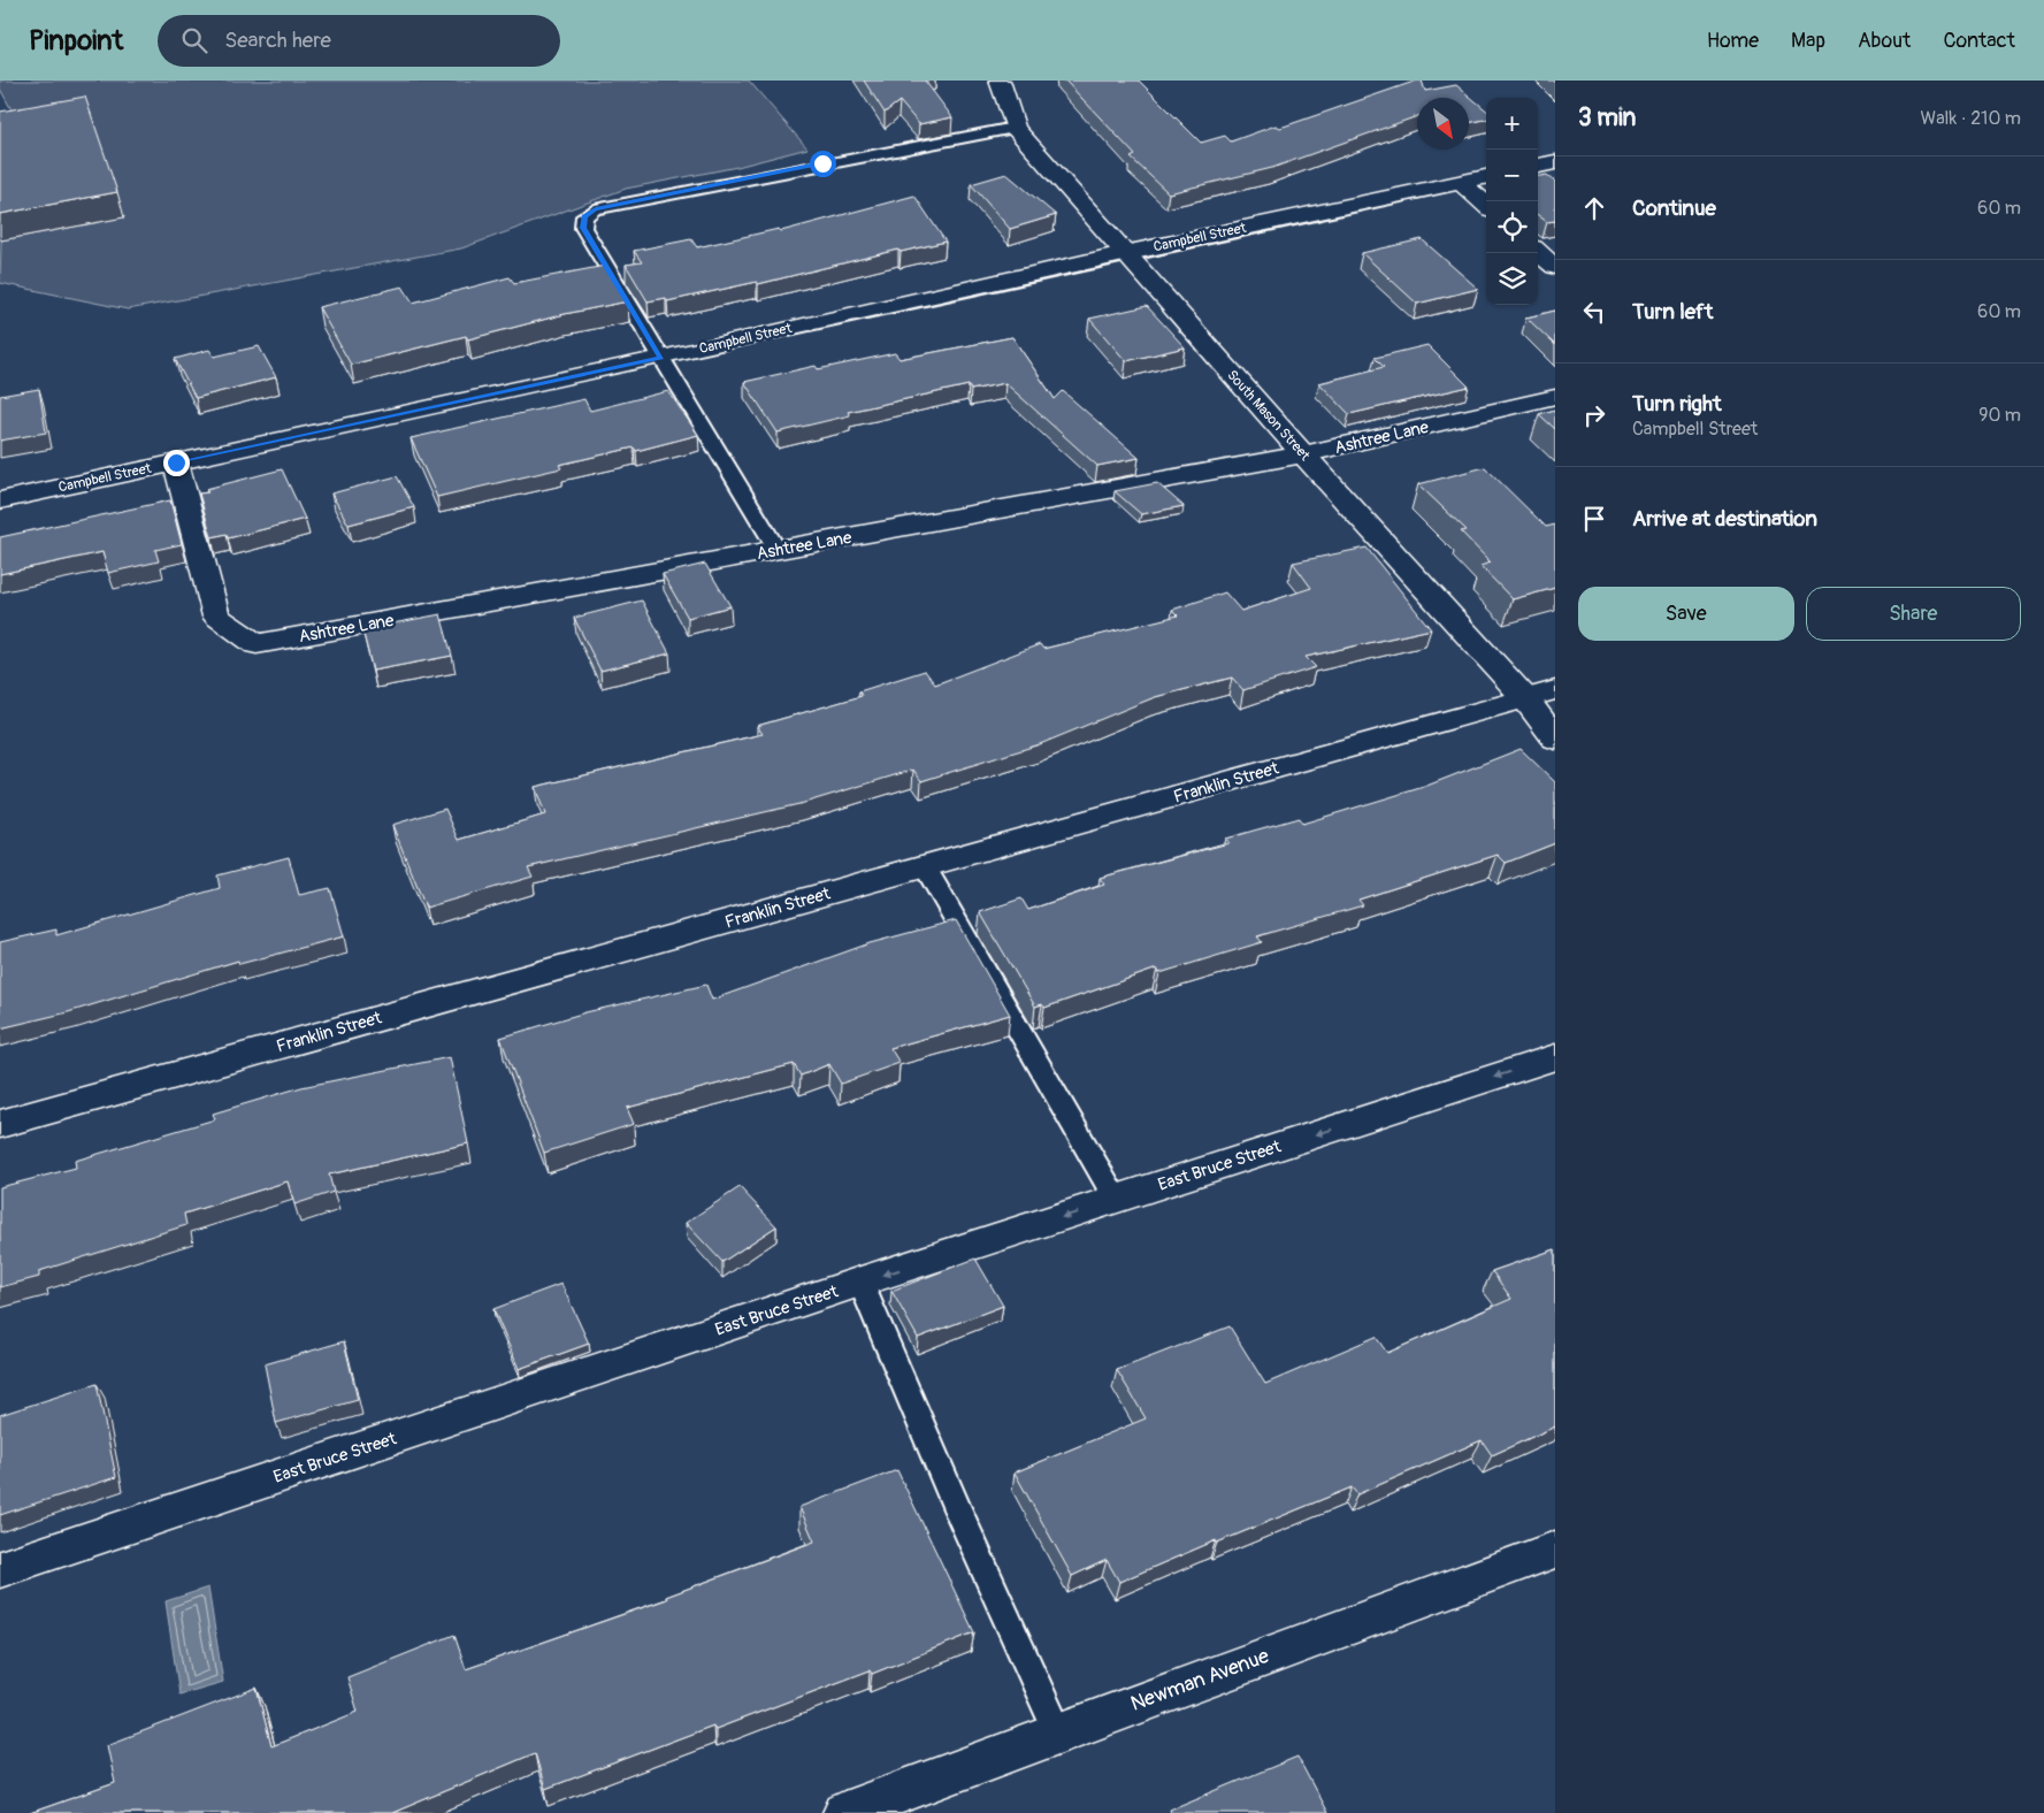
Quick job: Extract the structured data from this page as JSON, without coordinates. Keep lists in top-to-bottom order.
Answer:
{
  "streets": {
    "street": [
      "Campbell Street",
      "South Mason Street",
      "Ashtree Lane",
      "Franklin Street",
      "East Bruce Street",
      "Newman Avenue"
    ]
  },
  "crossings": [
    ["Campbell Street", "South Mason Street"],
    ["Campbell Street", "Ashtree Lane"],
    ["South Mason Street", "Ashtree Lane"],
    ["South Mason Street", "Franklin Street"]
  ],
  "one_way": ["East Bruce Street"],
  "north": "bottom right",
  "page": {
    "header": "Pinpoint",
    "search": "Search here",
    "nav": [
      "Home",
      "Map",
      "About",
      "Contact"
    ],
    "heading": ["3 min", "Walk · 210 m"],
    "map_buttons": ["+", "−"],
    "list": [
      ["Continue", "60 m"],
      ["Turn left", "60 m"],
      ["Turn right", "Campbell Street", "90 m"],
      "Arrive at destination"
    ],
    "buttons": ["Save", "Share"]
  }
}
